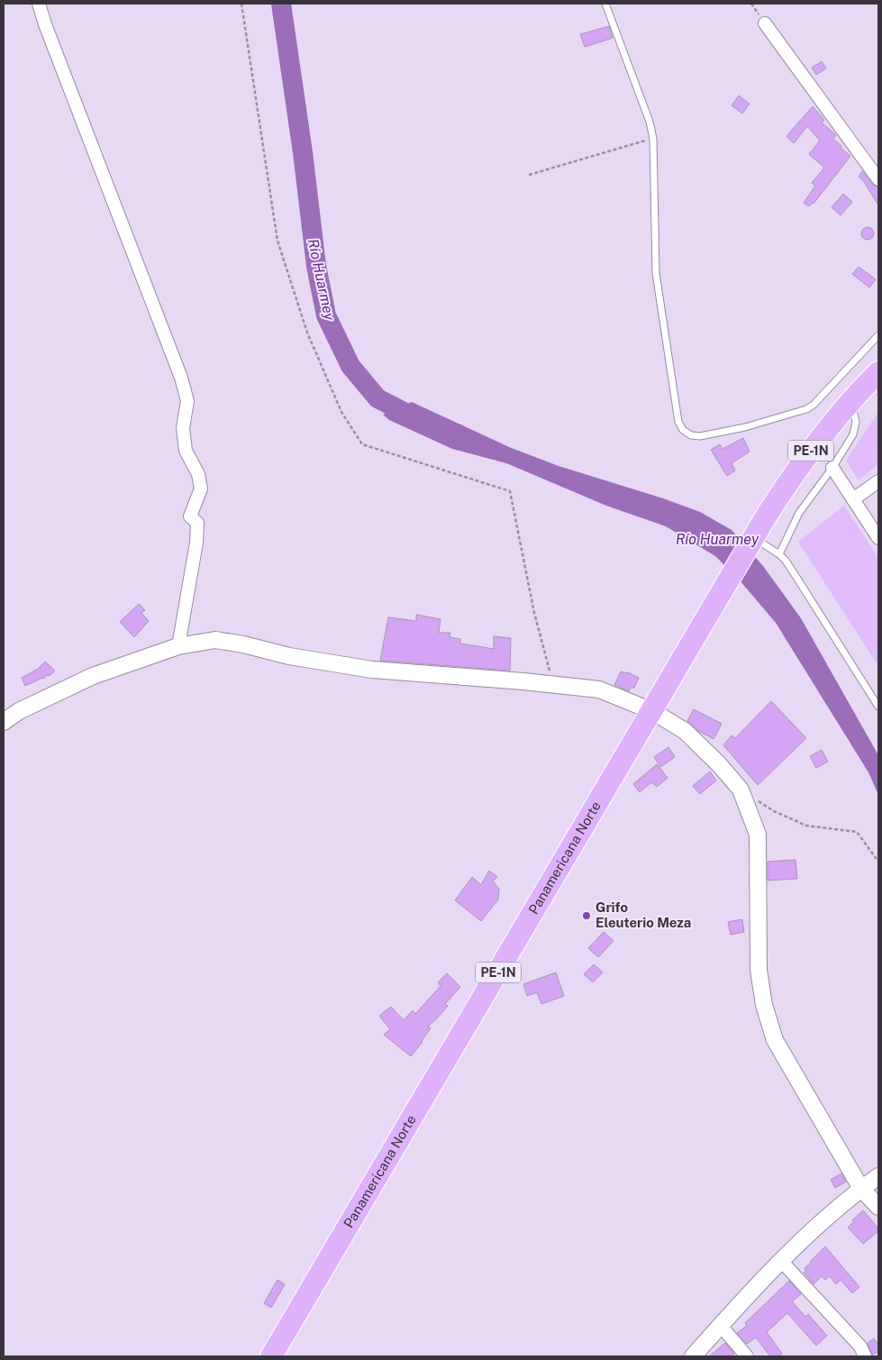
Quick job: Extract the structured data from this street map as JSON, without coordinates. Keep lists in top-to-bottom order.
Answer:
{
  "streets": {
    "highway": ["PE-1N", "Panamericana Norte"]
  },
  "water": ["Río Huarmey"],
  "places": ["Grifo Eleuterio Meza"]
}
